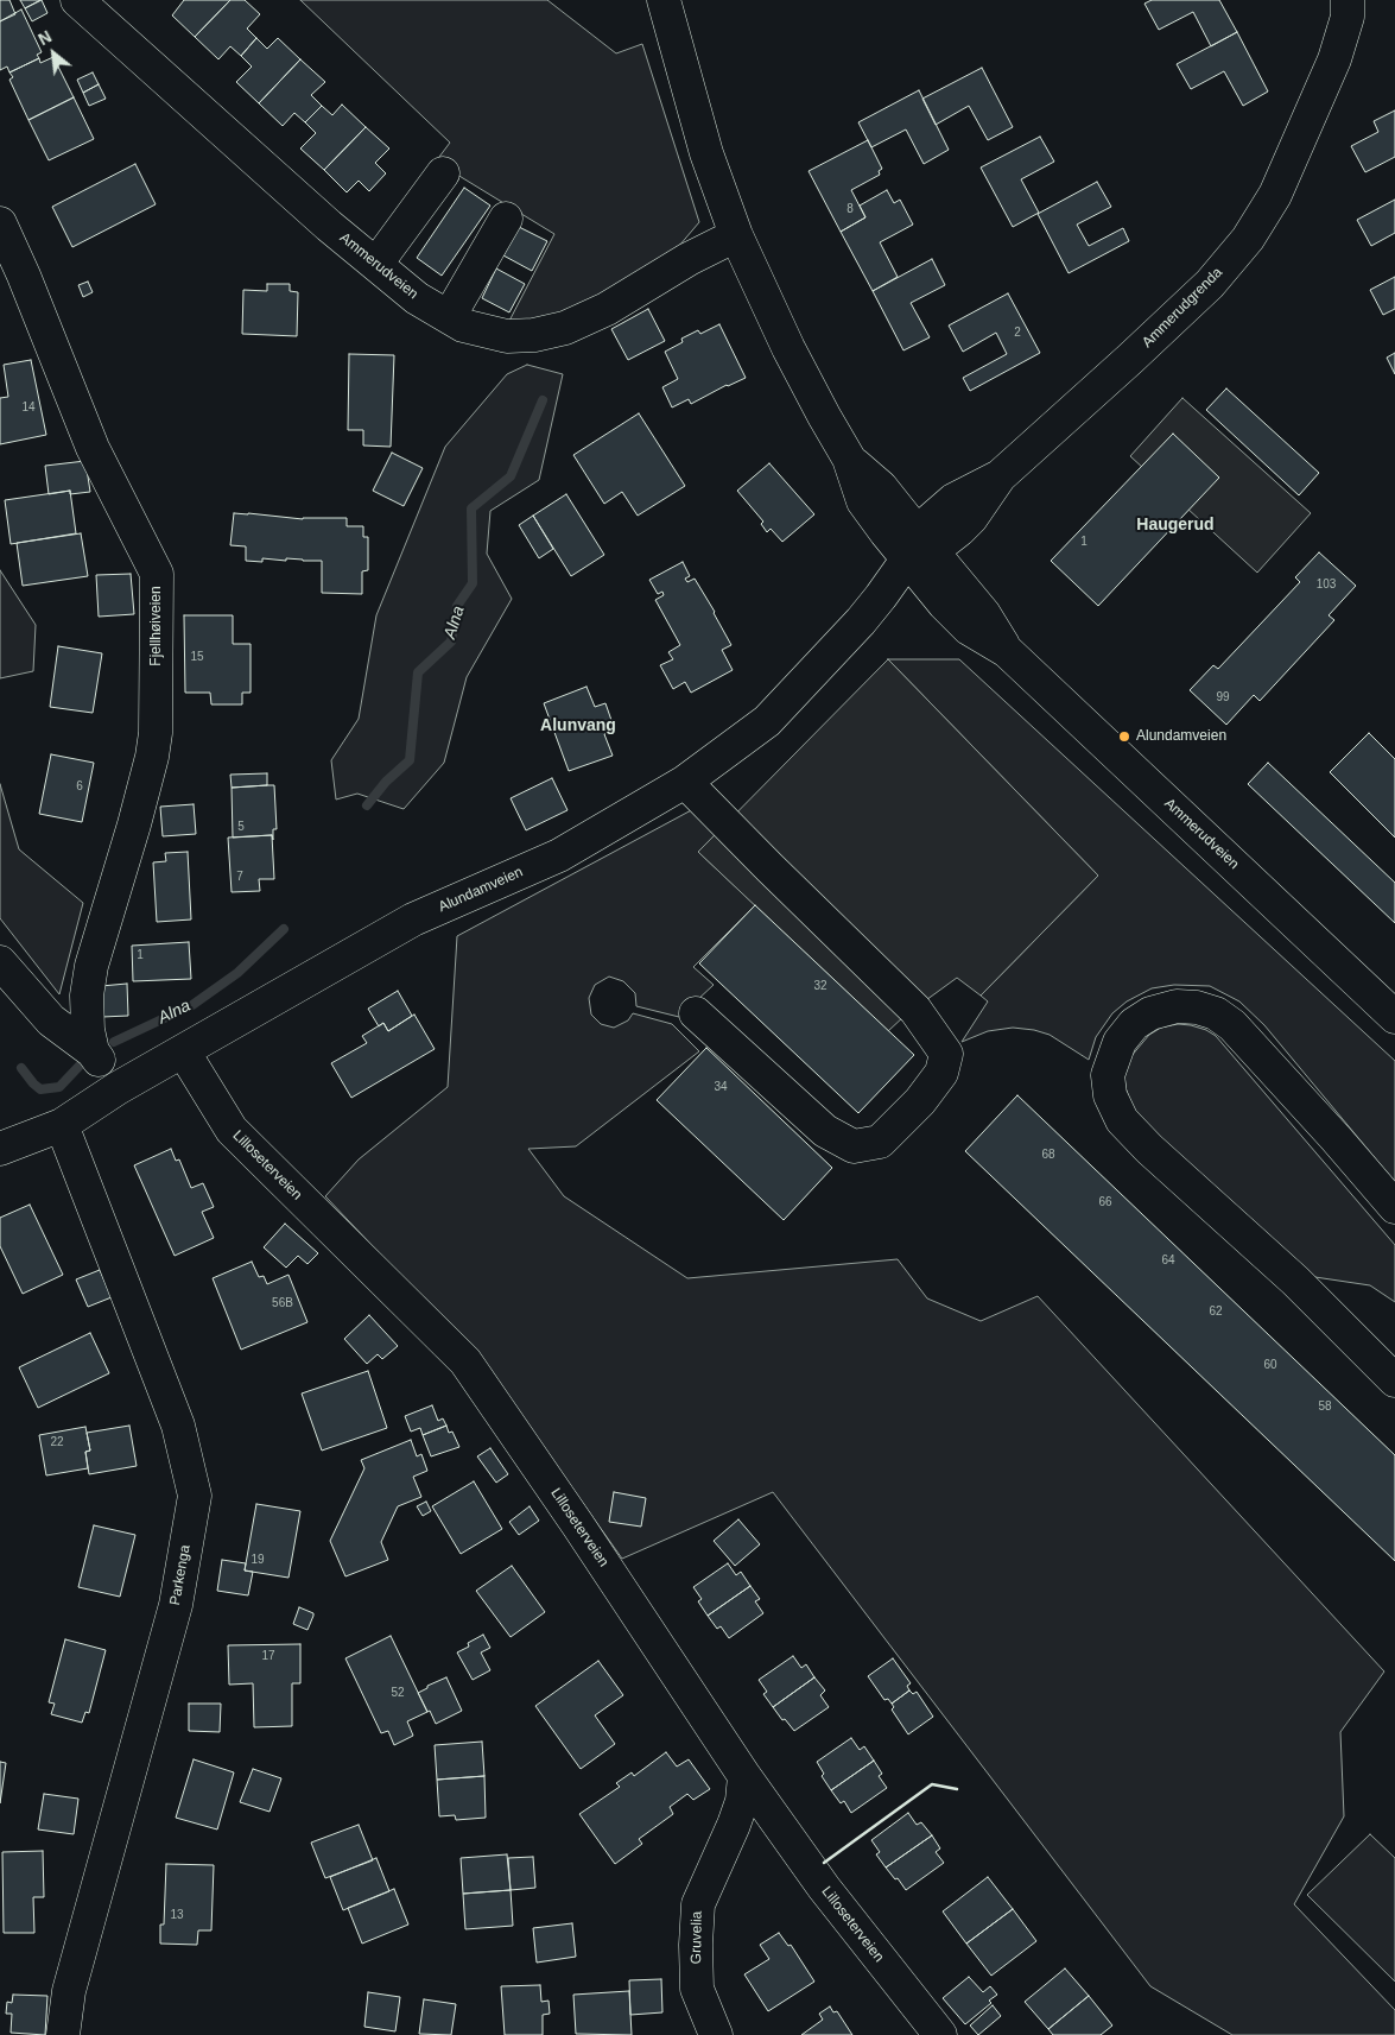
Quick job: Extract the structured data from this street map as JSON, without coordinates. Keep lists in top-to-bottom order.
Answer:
{
  "streets": {
    "street": [
      "Ammerudveien",
      "Ammerudgrenda",
      "Fjellhøiveien",
      "Alundamveien",
      "Lilloseterveien",
      "Parkenga",
      "Gruvelia"
    ]
  },
  "crossings": [
    ["Ammerudveien", "Alundamveien"],
    ["Ammerudgrenda", "Alundamveien"],
    ["Alundamveien", "Lilloseterveien"],
    ["Alundamveien", "Parkenga"],
    ["Lilloseterveien", "Gruvelia"]
  ],
  "districts": ["Haugerud", "Alunvang"],
  "water": ["Alna"],
  "places": ["Alundamveien"],
  "house_numbers": [
    "8",
    "2",
    "14",
    "1",
    "103",
    "15",
    "99",
    "6",
    "5",
    "7",
    "1",
    "32",
    "34",
    "68",
    "66",
    "64",
    "56B",
    "62",
    "60",
    "58",
    "22",
    "19",
    "17",
    "52",
    "13"
  ],
  "north": "top left"
}
